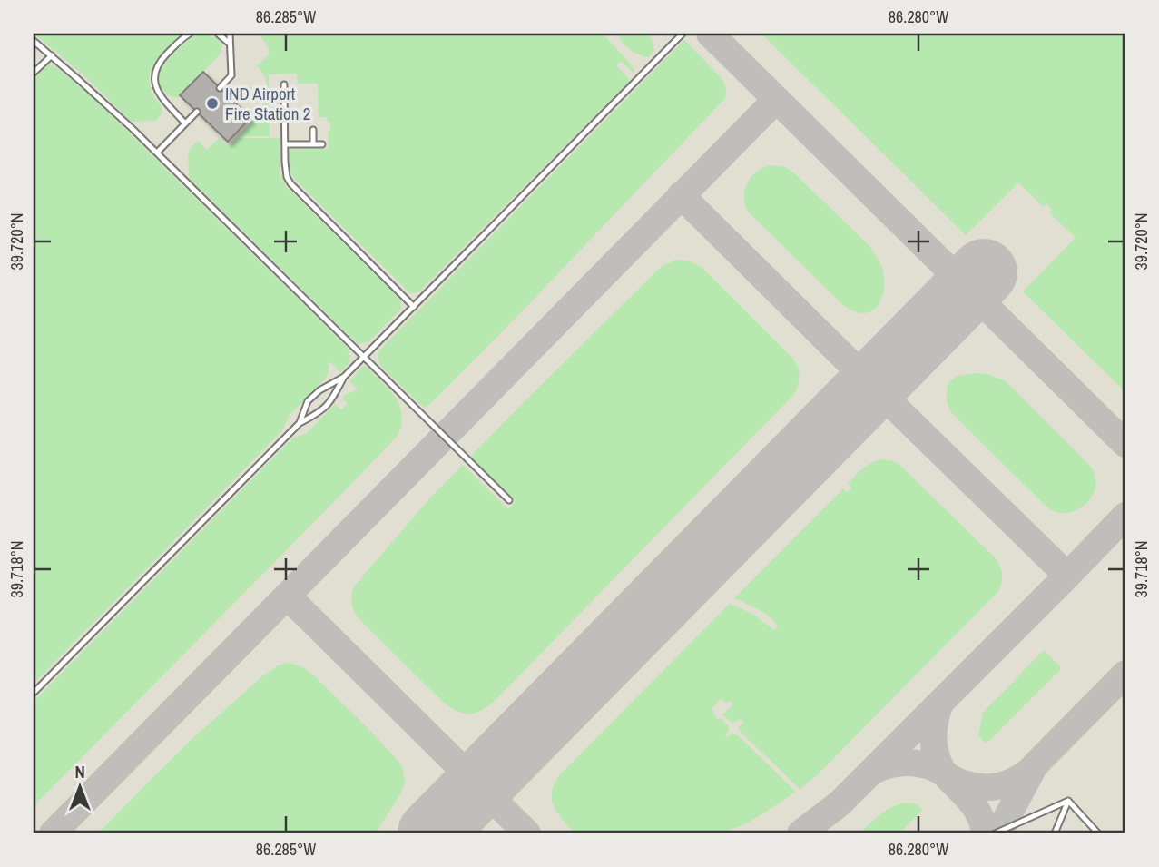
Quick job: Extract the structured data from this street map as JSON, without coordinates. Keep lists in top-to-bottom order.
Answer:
{
  "places": ["IND Airport Fire Station 2"],
  "north": "top",
  "coordinates": [
    "86.285°W",
    "86.280°W",
    "39.720°N",
    "39.718°N"
  ]
}
